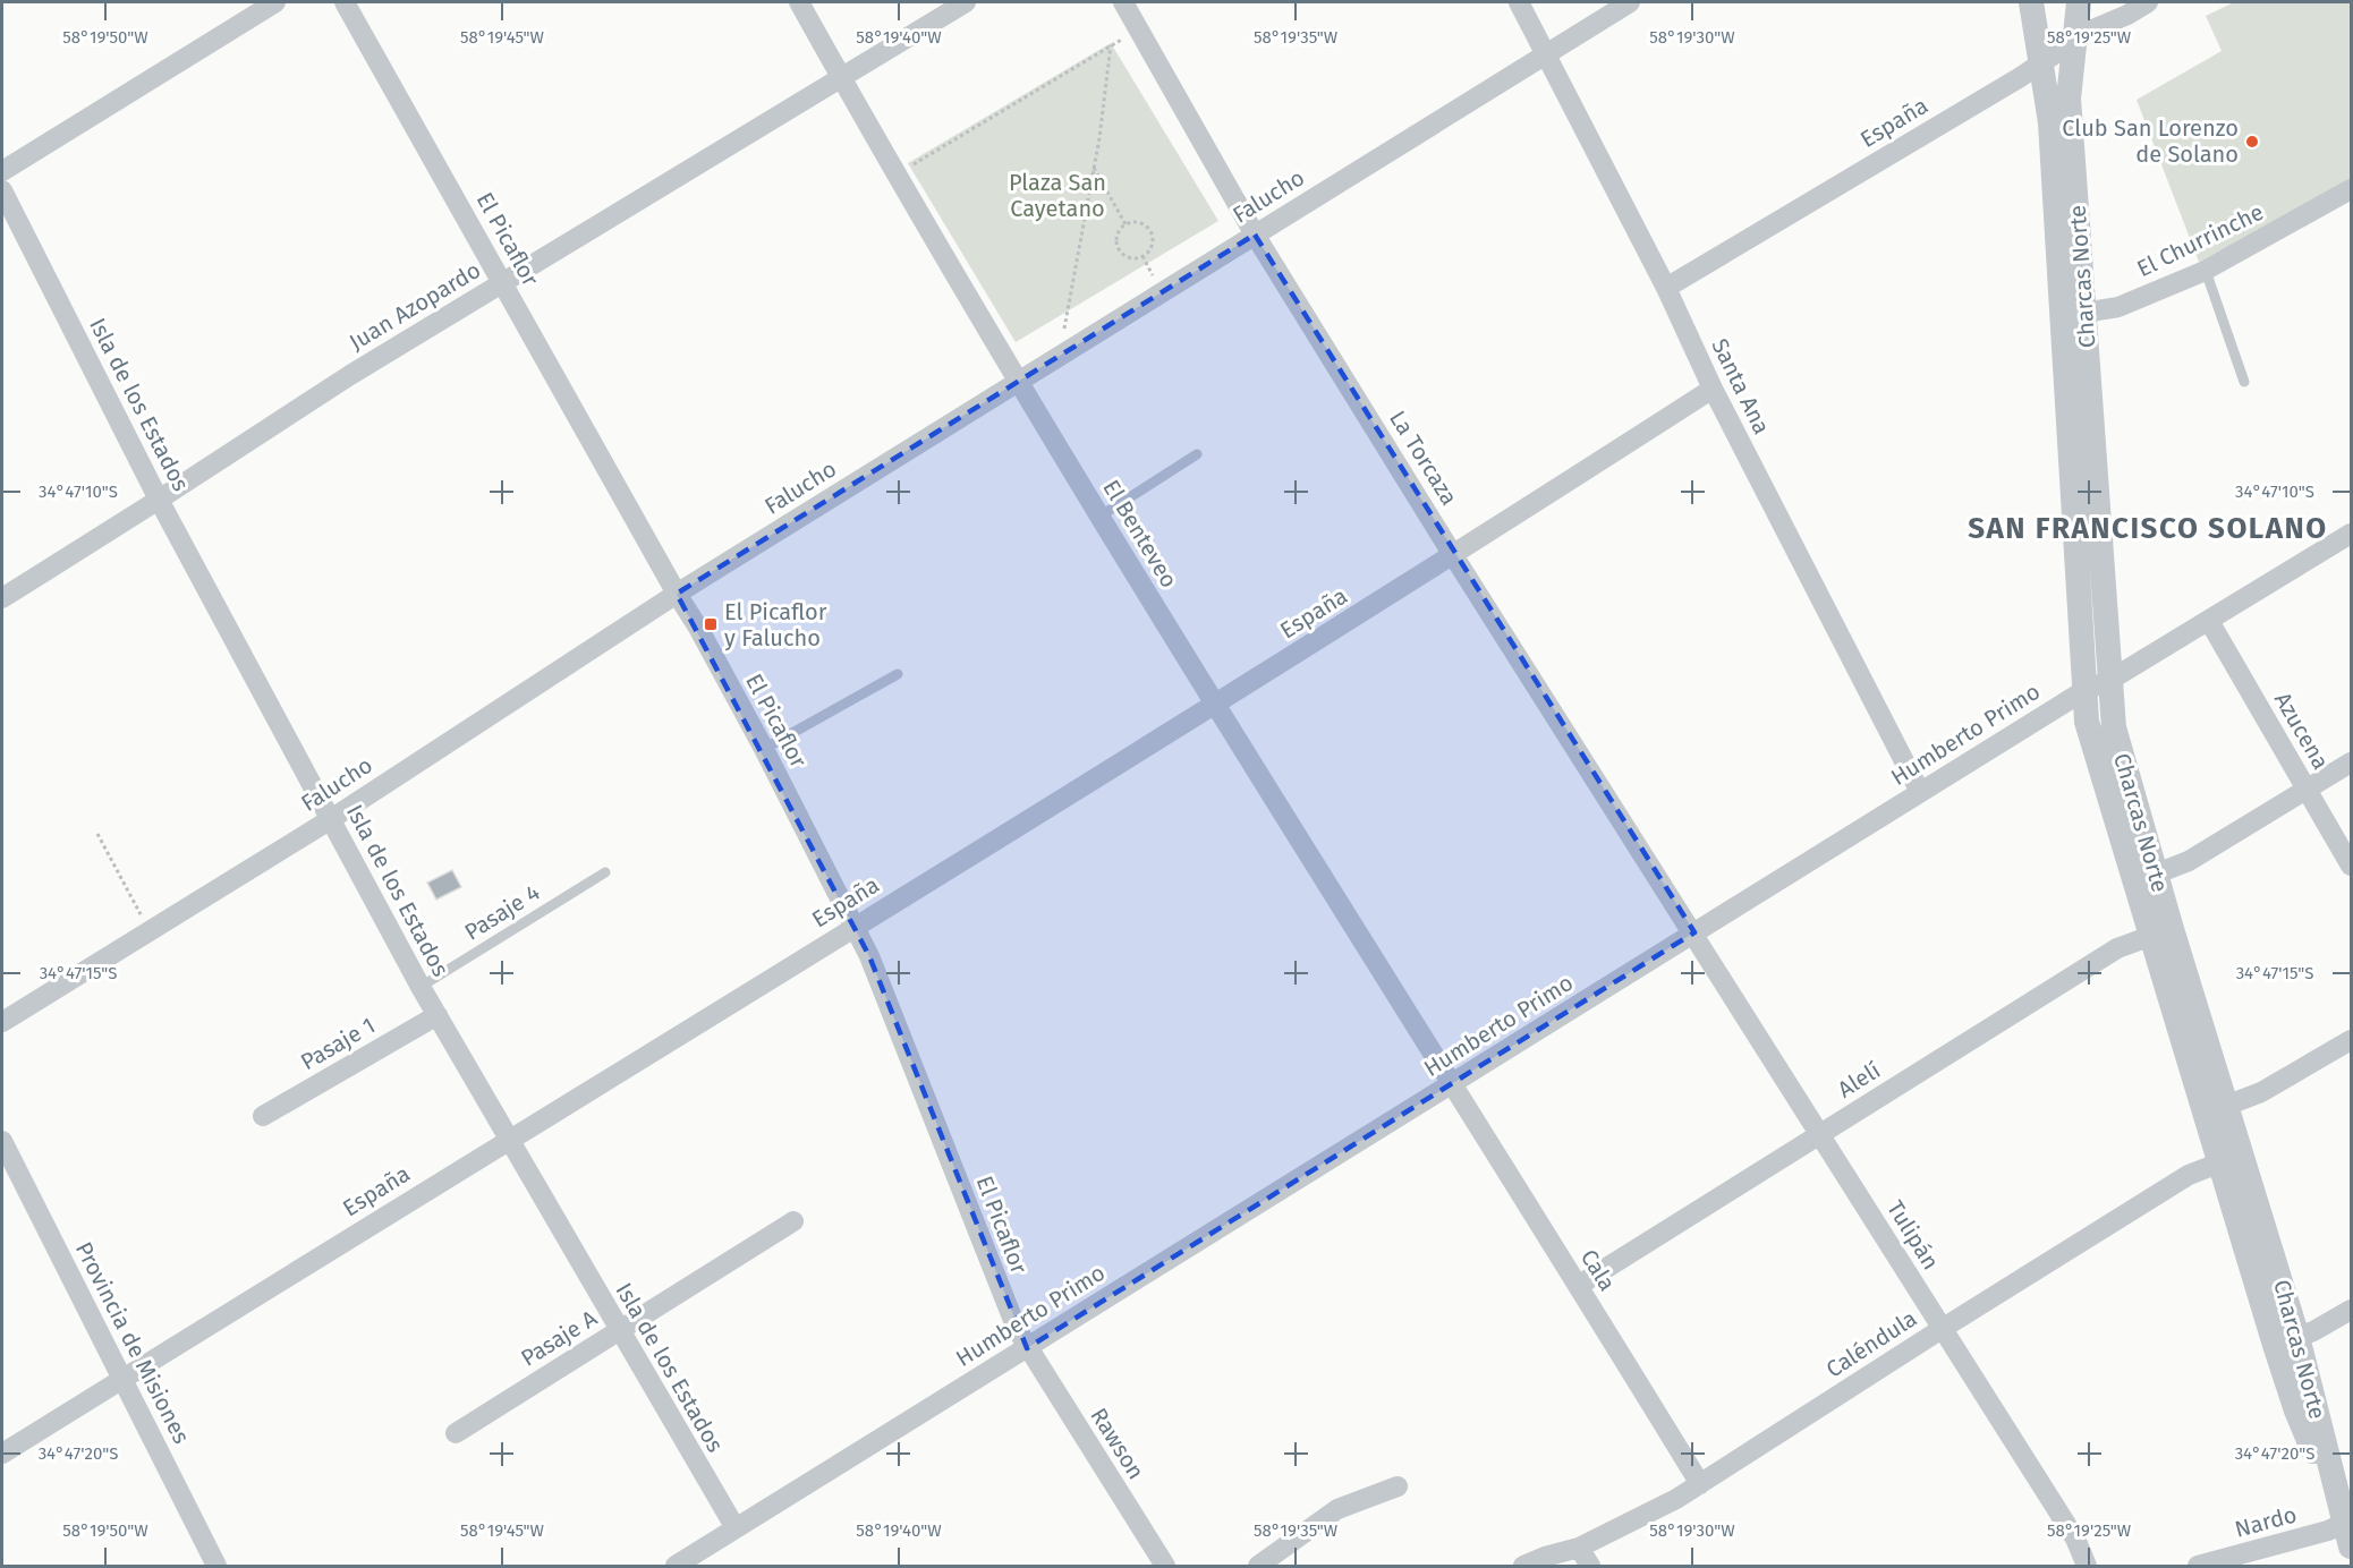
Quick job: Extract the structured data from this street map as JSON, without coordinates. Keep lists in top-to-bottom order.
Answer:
{
  "streets": {
    "street": [
      "España",
      "Falucho",
      "El Picaflor",
      "El Churrinche",
      "Charcas Norte",
      "Juan Azopardo",
      "Santa Ana",
      "Isla de los Estados",
      "La Torcaza",
      "El Benteveo",
      "Azucena",
      "Humberto Primo",
      "Pasaje 1",
      "Alelí",
      "Tulipán",
      "Cala",
      "Pasaje A",
      "Provincia de Misiones",
      "Caléndula",
      "Rawson",
      "Nardo"
    ],
    "lane": ["Pasaje 4"]
  },
  "crossings": [
    ["España", "El Picaflor"],
    ["España", "Charcas Norte"],
    ["España", "Santa Ana"],
    ["España", "Isla de los Estados"],
    ["España", "La Torcaza"],
    ["España", "El Benteveo"],
    ["España", "Provincia de Misiones"],
    ["Falucho", "El Picaflor"],
    ["Falucho", "Santa Ana"],
    ["Falucho", "Isla de los Estados"],
    ["Falucho", "La Torcaza"],
    ["Falucho", "El Benteveo"],
    ["El Picaflor", "Juan Azopardo"],
    ["El Picaflor", "Humberto Primo"],
    ["El Picaflor", "Rawson"],
    ["El Churrinche", "Charcas Norte"],
    ["Charcas Norte", "Humberto Primo"],
    ["Charcas Norte", "Alelí"],
    ["Charcas Norte", "Caléndula"],
    ["Charcas Norte", "Nardo"],
    ["Juan Azopardo", "Isla de los Estados"],
    ["Juan Azopardo", "El Benteveo"],
    ["Santa Ana", "Humberto Primo"],
    ["Isla de los Estados", "Humberto Primo"],
    ["Isla de los Estados", "Pasaje 4"],
    ["Isla de los Estados", "Pasaje 1"],
    ["Isla de los Estados", "Pasaje A"],
    ["La Torcaza", "Humberto Primo"],
    ["La Torcaza", "Tulipán"],
    ["El Benteveo", "Humberto Primo"],
    ["El Benteveo", "Cala"],
    ["Azucena", "Humberto Primo"],
    ["Humberto Primo", "Tulipán"],
    ["Humberto Primo", "Cala"],
    ["Humberto Primo", "Rawson"],
    ["Alelí", "Tulipán"],
    ["Alelí", "Cala"],
    ["Tulipán", "Caléndula"],
    ["Cala", "Caléndula"]
  ],
  "districts": ["SAN FRANCISCO SOLANO"],
  "parks": ["Plaza San Cayetano"],
  "places": {
    "other": ["Club San Lorenzo de Solano"],
    "transit": ["El Picaflor y Falucho"]
  },
  "coordinates": [
    "58°19'50\"W",
    "58°19'45\"W",
    "58°19'40\"W",
    "58°19'35\"W",
    "58°19'30\"W",
    "58°19'25\"W",
    "34°47'10\"S",
    "34°47'15\"S",
    "34°47'20\"S"
  ]
}
